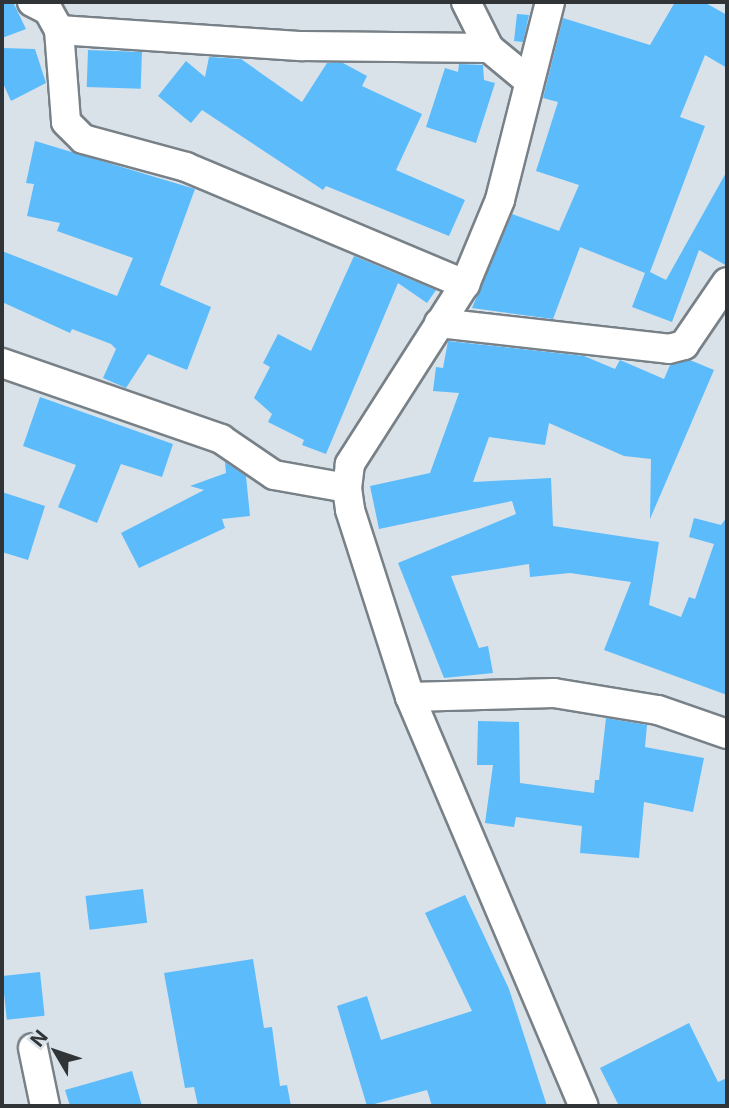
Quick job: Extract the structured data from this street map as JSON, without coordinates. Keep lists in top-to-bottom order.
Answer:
{
  "north": "top left"
}
